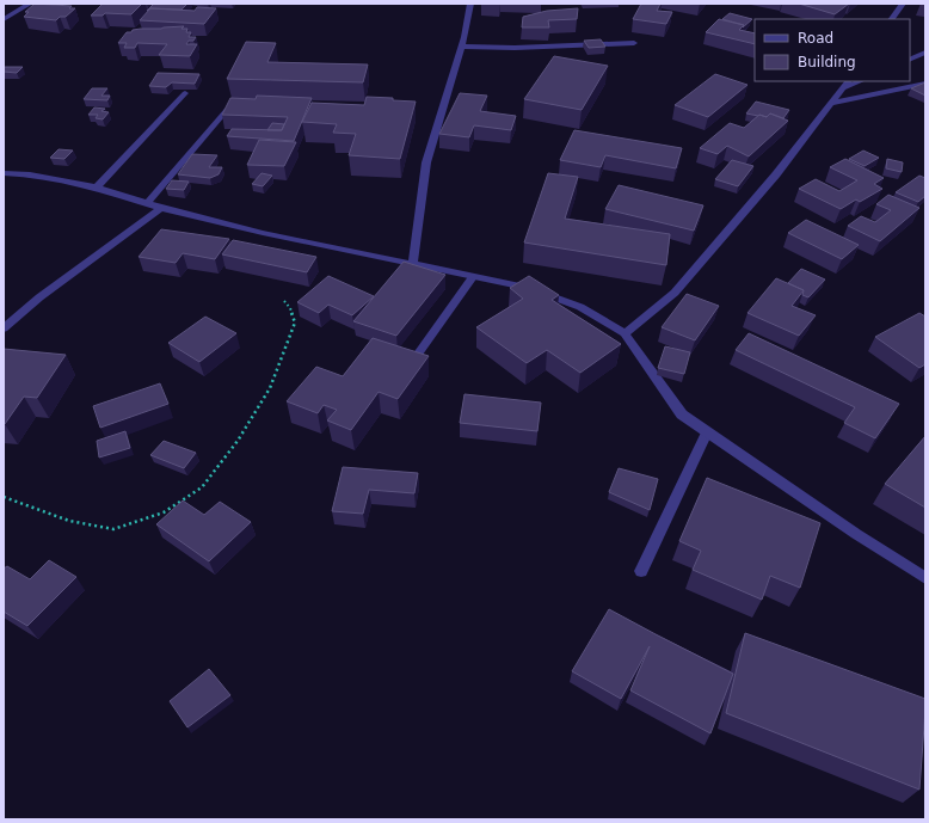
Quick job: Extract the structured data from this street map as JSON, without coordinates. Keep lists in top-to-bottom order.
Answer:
{
  "legend": ["Road", "Building"]
}
